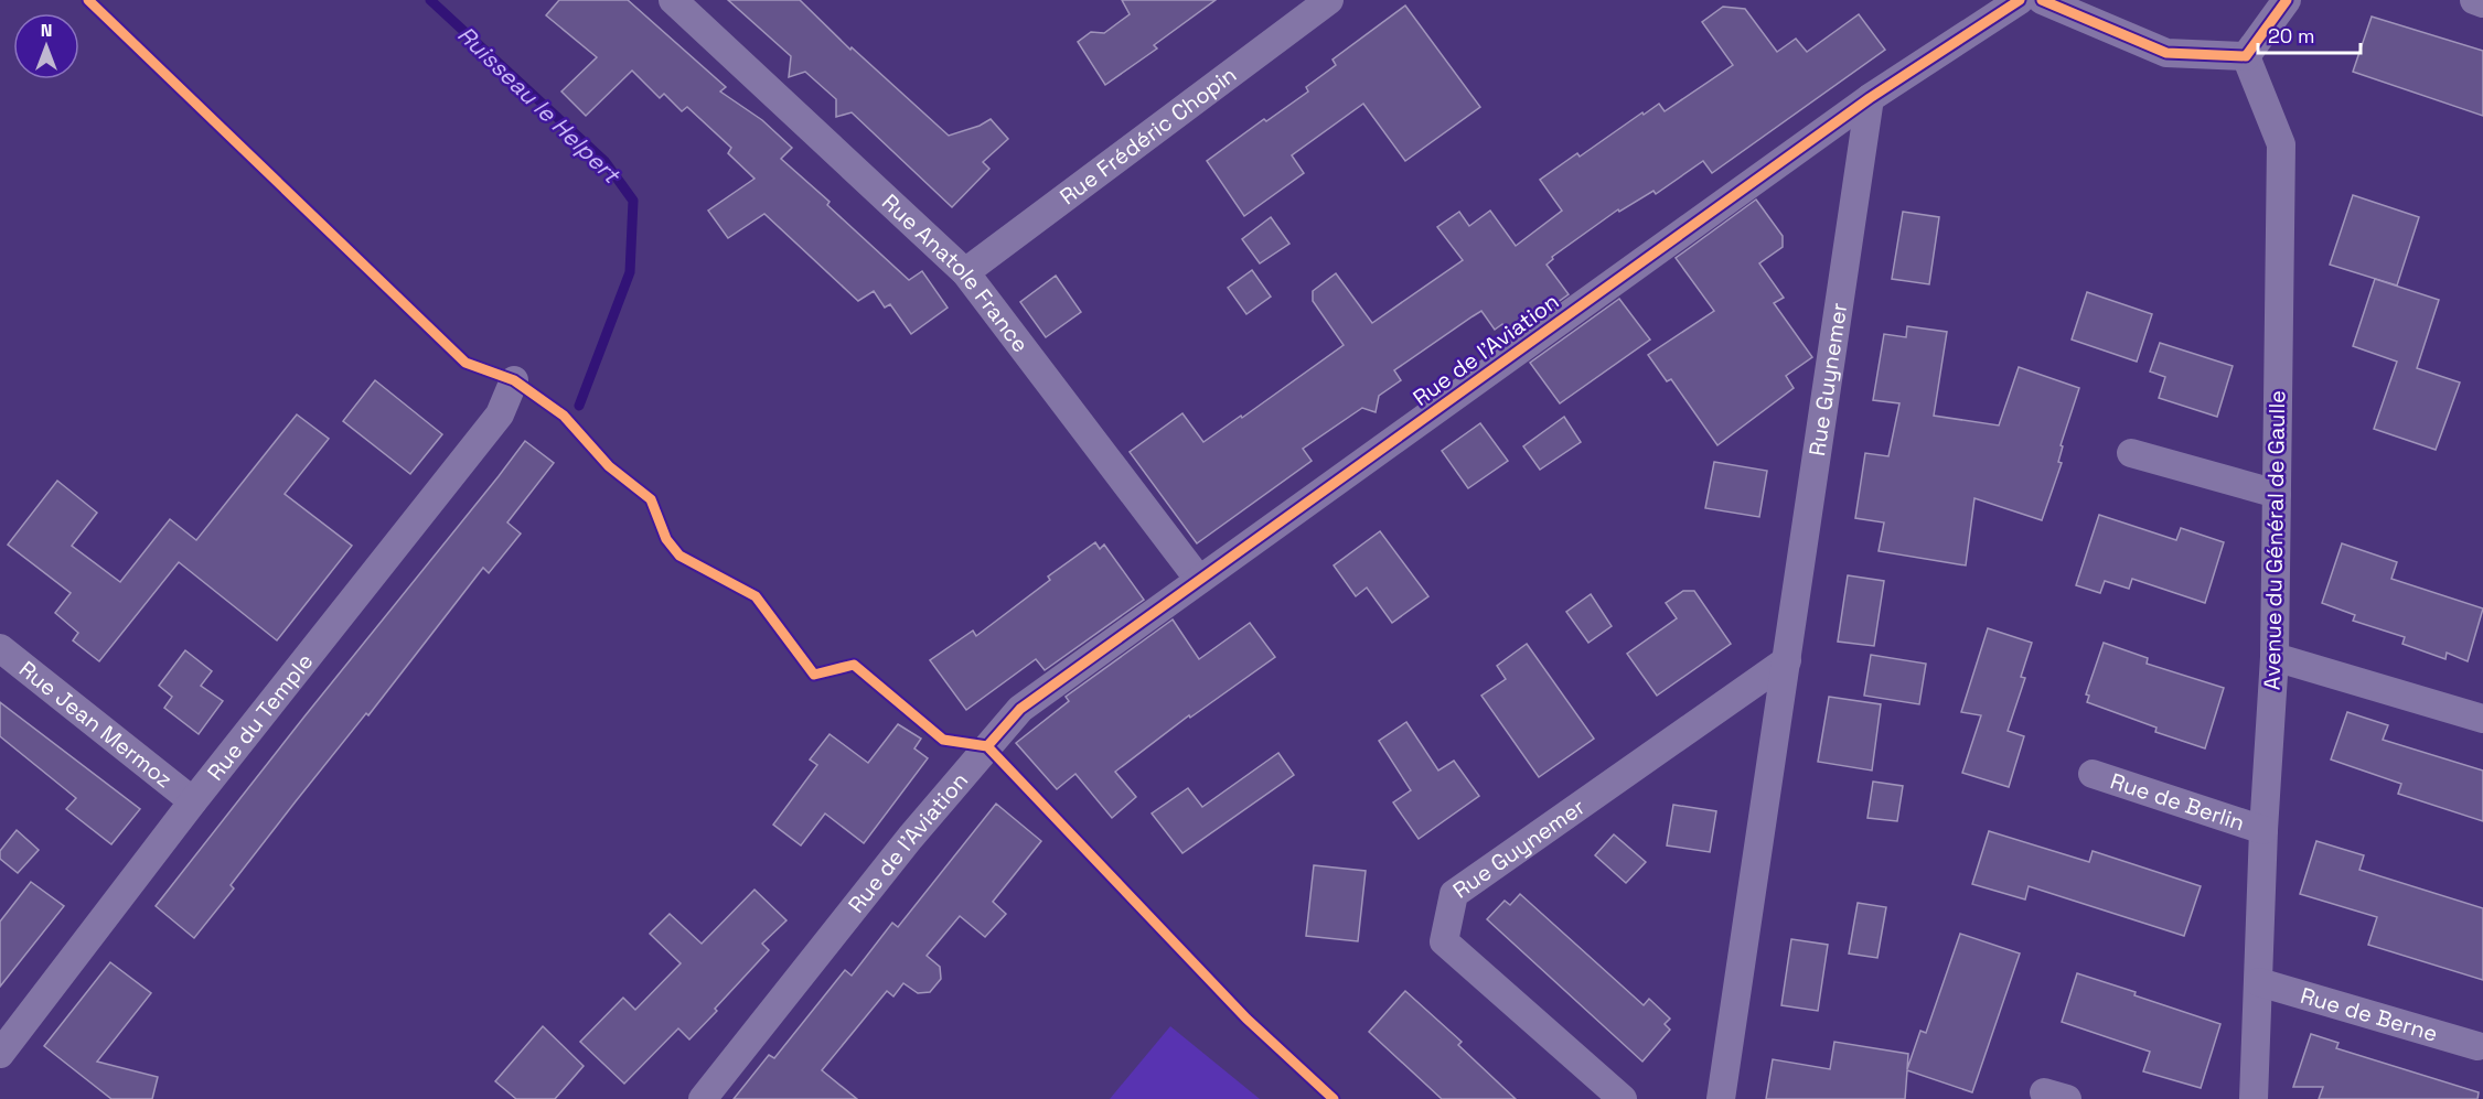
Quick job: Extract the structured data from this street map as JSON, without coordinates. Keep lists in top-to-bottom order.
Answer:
{
  "streets": {
    "street": [
      "Rue Frédéric Chopin",
      "Rue Anatole France",
      "Rue de l'Aviation",
      "Rue Guynemer",
      "Avenue du Général de Gaulle",
      "Rue du Temple",
      "Rue Jean Mermoz",
      "Rue de Berlin",
      "Rue de Berne"
    ]
  },
  "crossings": [
    ["Rue Frédéric Chopin", "Rue Anatole France"],
    ["Rue Anatole France", "Rue de l'Aviation"],
    ["Rue de l'Aviation", "Rue Guynemer"],
    ["Avenue du Général de Gaulle", "Rue de Berlin"],
    ["Avenue du Général de Gaulle", "Rue de Berne"],
    ["Rue du Temple", "Rue Jean Mermoz"]
  ],
  "water": ["Ruisseau le Helpert"],
  "scale_bar": "20 m",
  "north": "top"
}
